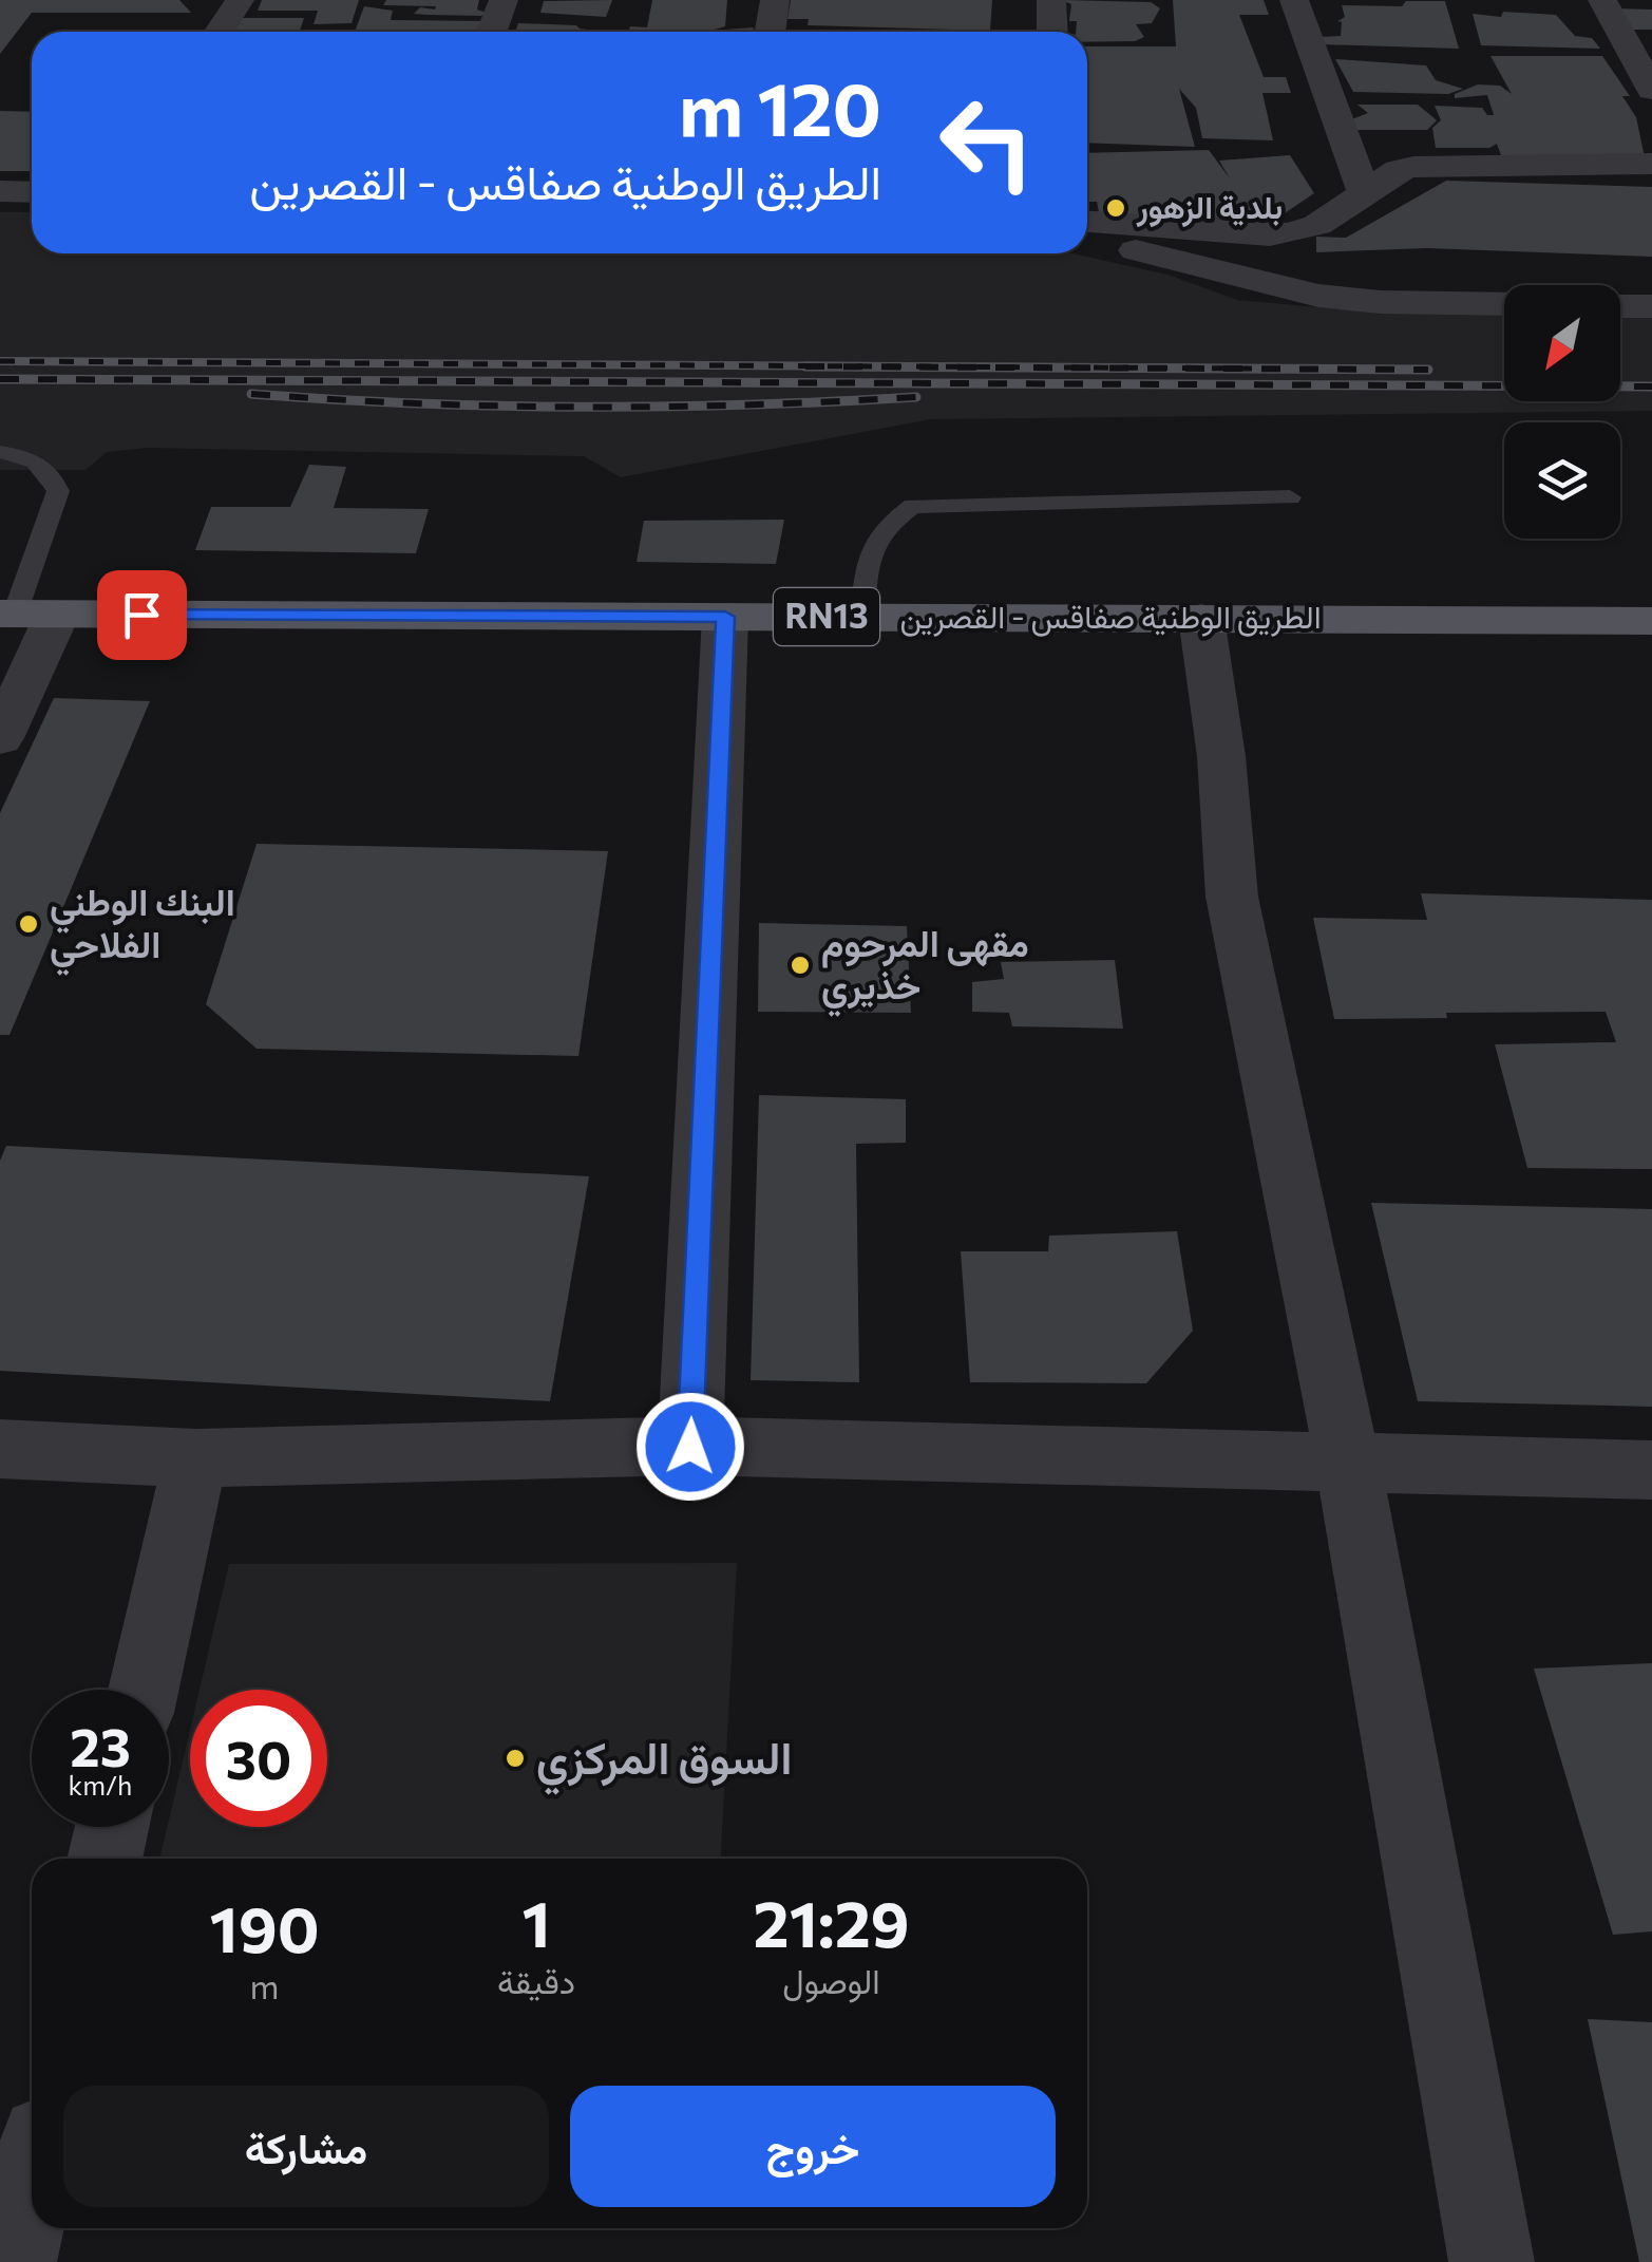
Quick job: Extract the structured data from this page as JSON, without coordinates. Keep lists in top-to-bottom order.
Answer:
{
  "streets": {
    "main road": ["RN13", "الطريق الوطنية صفاقس - القصرين"]
  },
  "places": [
    "بلدية الزهور",
    "البنك الوطني الفلاحي",
    "مقهى المرحوم خذيري",
    "السوق المركزي"
  ],
  "north": "bottom left",
  "page": {
    "turn": ["120 m", "الطريق الوطنية صفاقس - القصرين"],
    "speed": "23 km/h",
    "limit": "30",
    "eta": [
      "21:29",
      "الوصول",
      "1",
      "دقيقة",
      "190",
      "m"
    ],
    "buttons": ["خروج", "مشاركة"]
  }
}
